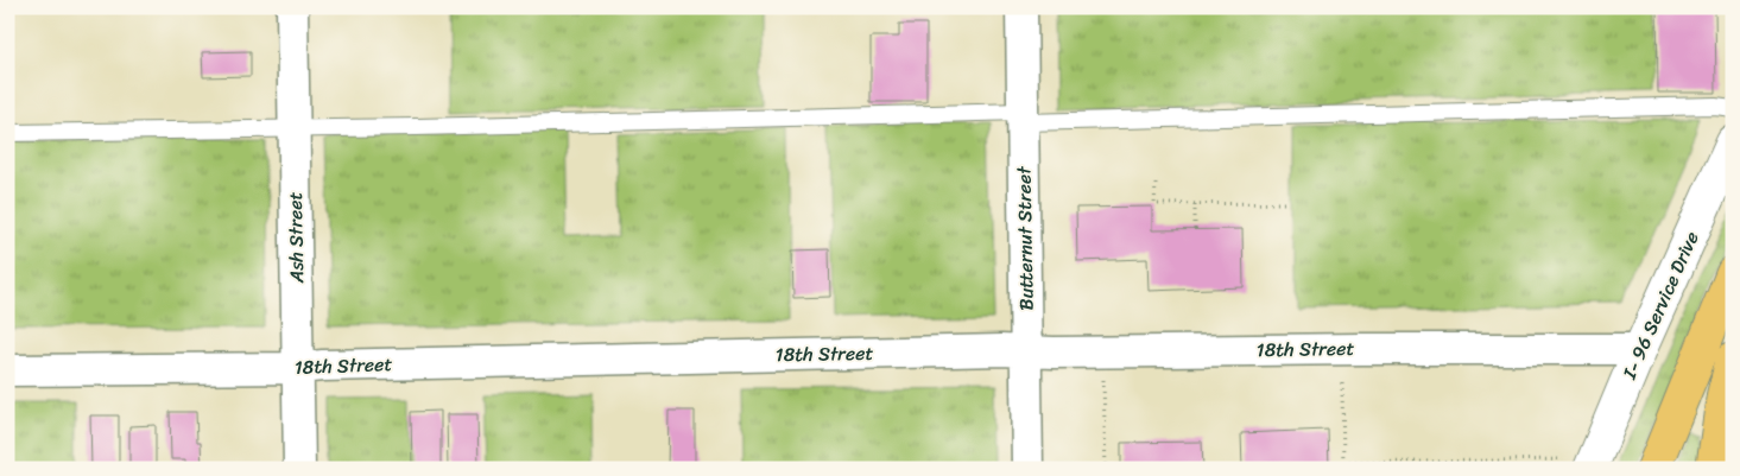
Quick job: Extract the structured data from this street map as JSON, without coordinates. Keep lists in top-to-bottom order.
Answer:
{
  "streets": {
    "street": [
      "Ash Street",
      "Butternut Street",
      "I- 96 Service Drive",
      "18th Street"
    ]
  },
  "crossings": [
    ["Ash Street", "18th Street"],
    ["Butternut Street", "18th Street"],
    ["I- 96 Service Drive", "18th Street"]
  ]
}
